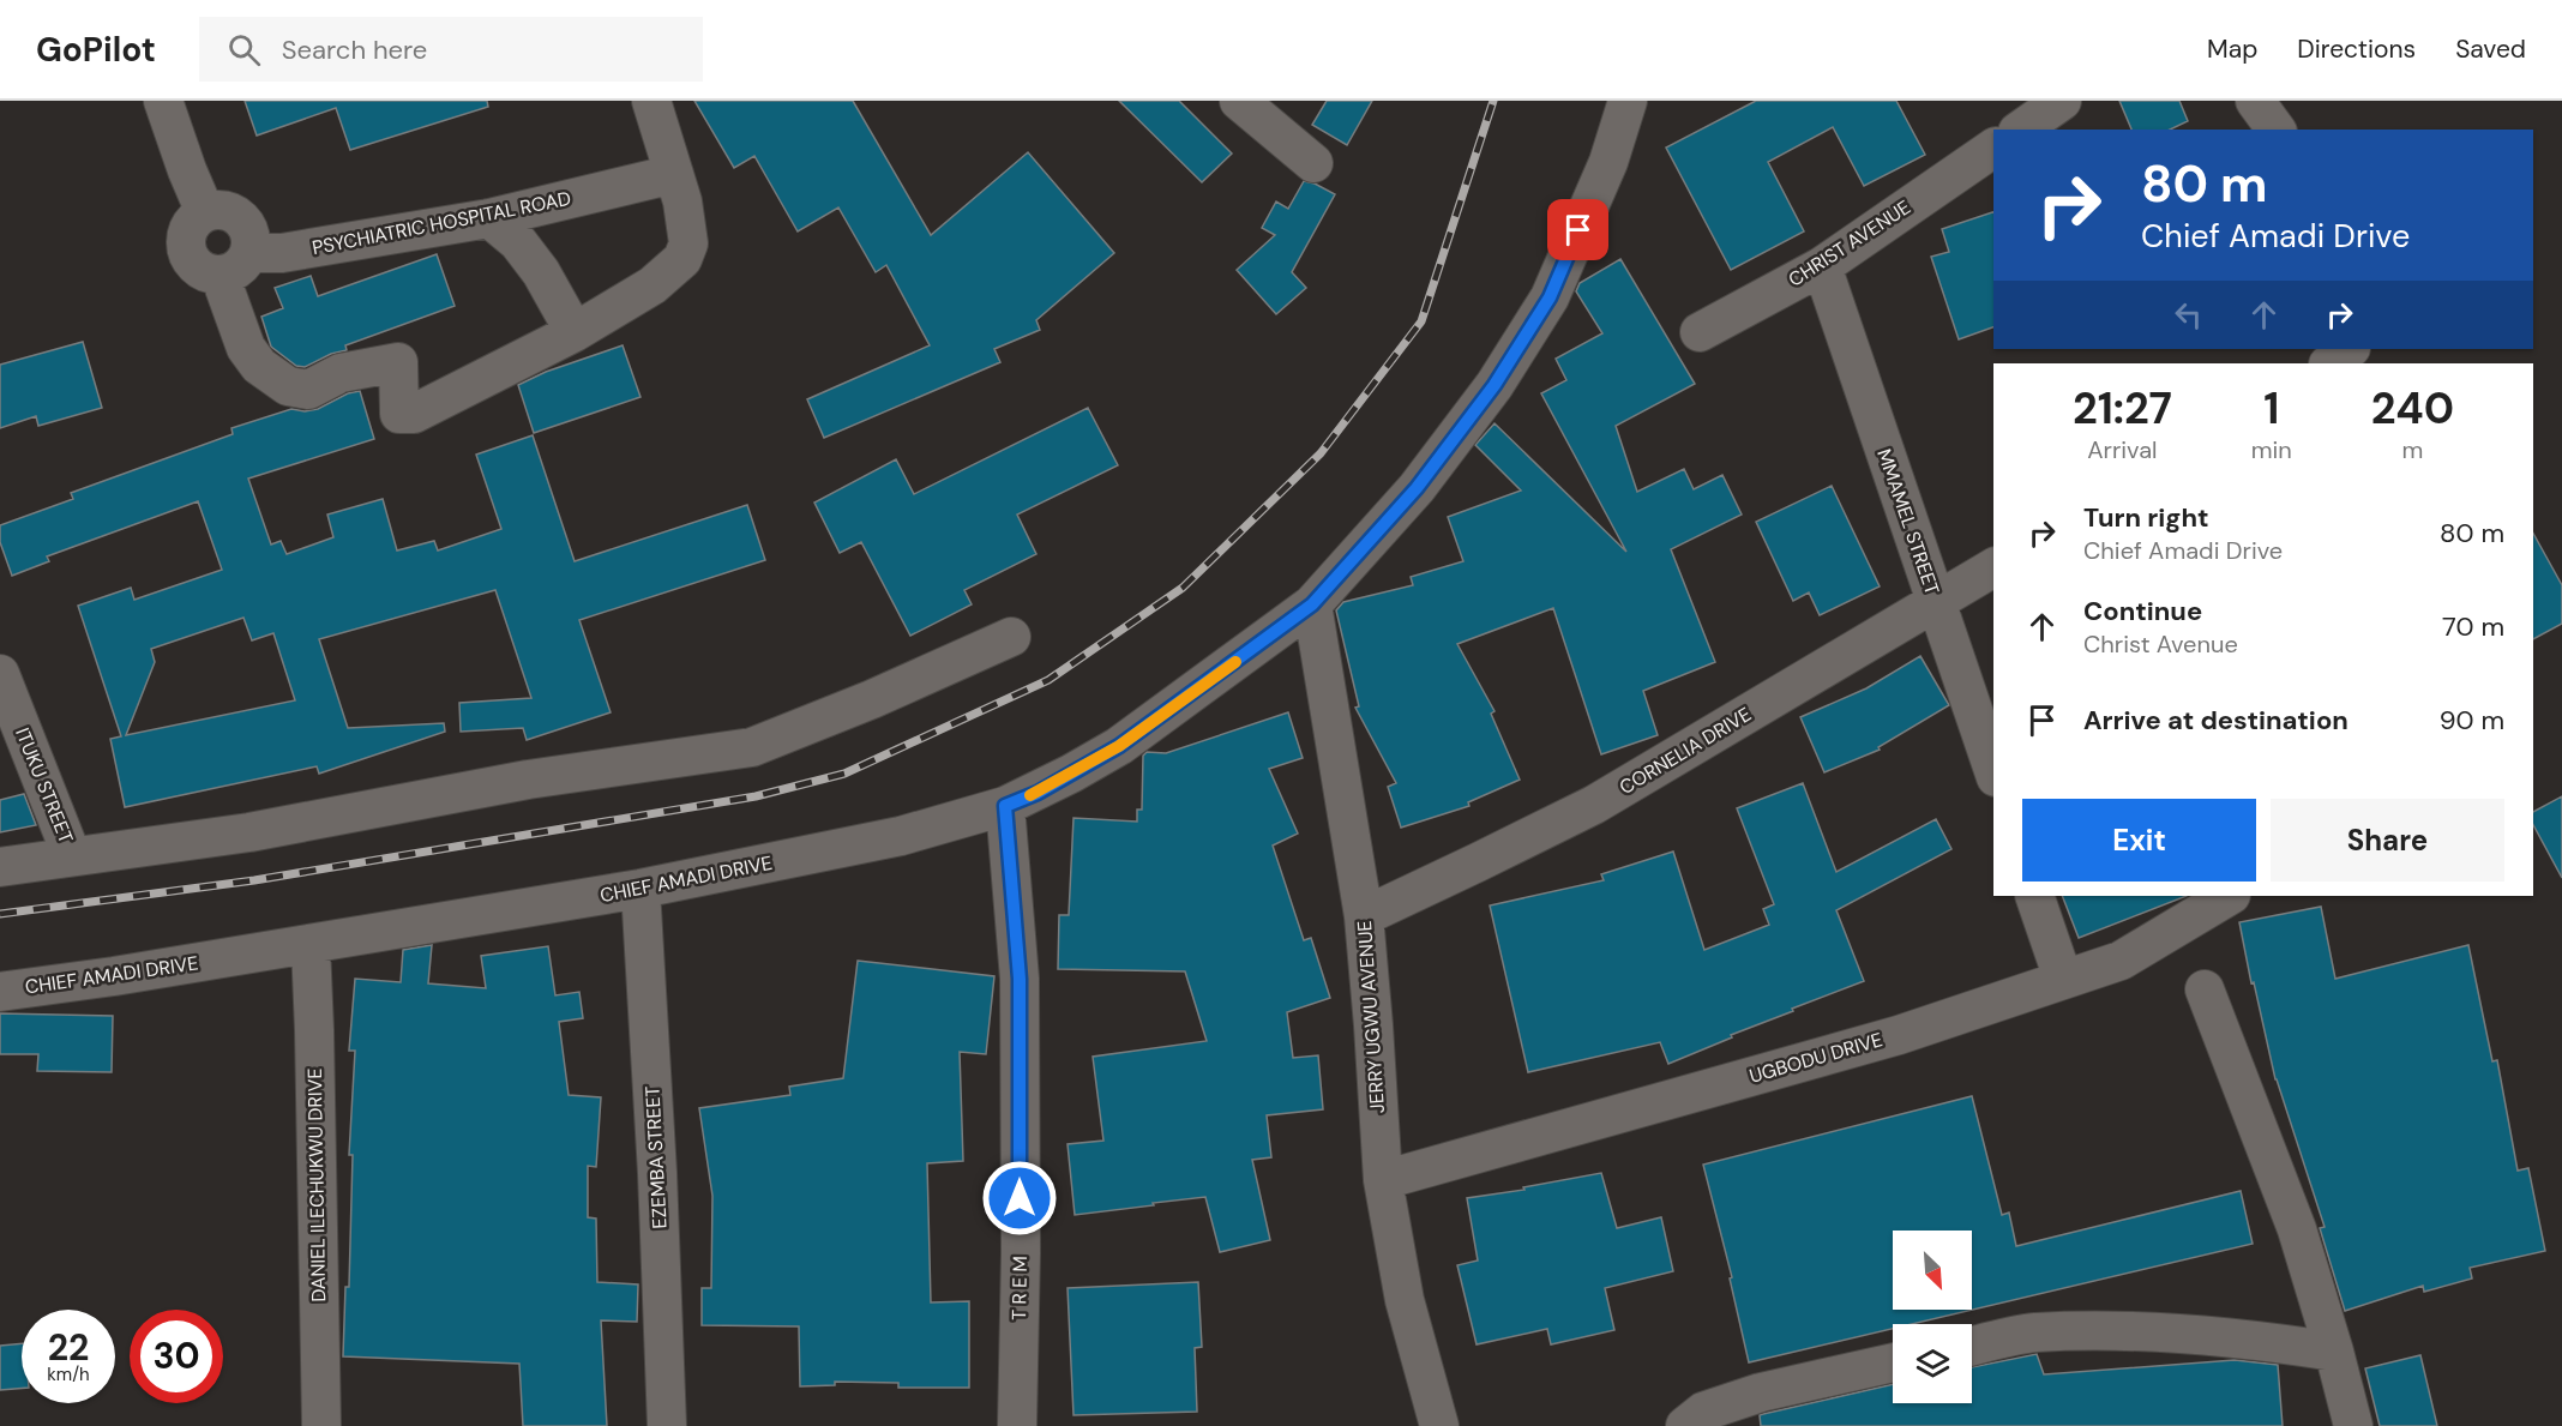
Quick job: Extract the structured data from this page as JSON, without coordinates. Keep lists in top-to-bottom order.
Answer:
{
  "streets": {
    "street": [
      "PSYCHIATRIC HOSPITAL ROAD",
      "CHRIST AVENUE",
      "MMAMEL STREET",
      "CORNELIA DRIVE",
      "ITUKU STREET",
      "CHIEF AMADI DRIVE",
      "JERRY UGWU AVENUE",
      "UGBODU DRIVE",
      "EZEMBA STREET",
      "DANIEL ILECHUKWU DRIVE",
      "T R E M"
    ]
  },
  "crossings": [
    ["CHRIST AVENUE", "MMAMEL STREET"],
    ["MMAMEL STREET", "CORNELIA DRIVE"],
    ["CORNELIA DRIVE", "JERRY UGWU AVENUE"],
    ["CHIEF AMADI DRIVE", "JERRY UGWU AVENUE"],
    ["CHIEF AMADI DRIVE", "EZEMBA STREET"],
    ["CHIEF AMADI DRIVE", "DANIEL ILECHUKWU DRIVE"],
    ["CHIEF AMADI DRIVE", "T R E M"],
    ["JERRY UGWU AVENUE", "UGBODU DRIVE"]
  ],
  "north": "bottom right",
  "page": {
    "header": "GoPilot",
    "search": "Search here",
    "nav": ["Map", "Directions", "Saved"],
    "turn": ["80 m", "Chief Amadi Drive"],
    "eta": [
      "21:27",
      "Arrival",
      "1",
      "min",
      "240",
      "m"
    ],
    "list": [
      {
        "name": "Turn right",
        "note": "Chief Amadi Drive",
        "value": "80 m"
      },
      {
        "name": "Continue",
        "note": "Christ Avenue",
        "value": "70 m"
      },
      {
        "name": "Arrive at destination",
        "value": "90 m"
      }
    ],
    "buttons": ["Exit", "Share"],
    "speed": "22 km/h",
    "limit": "30"
  }
}
